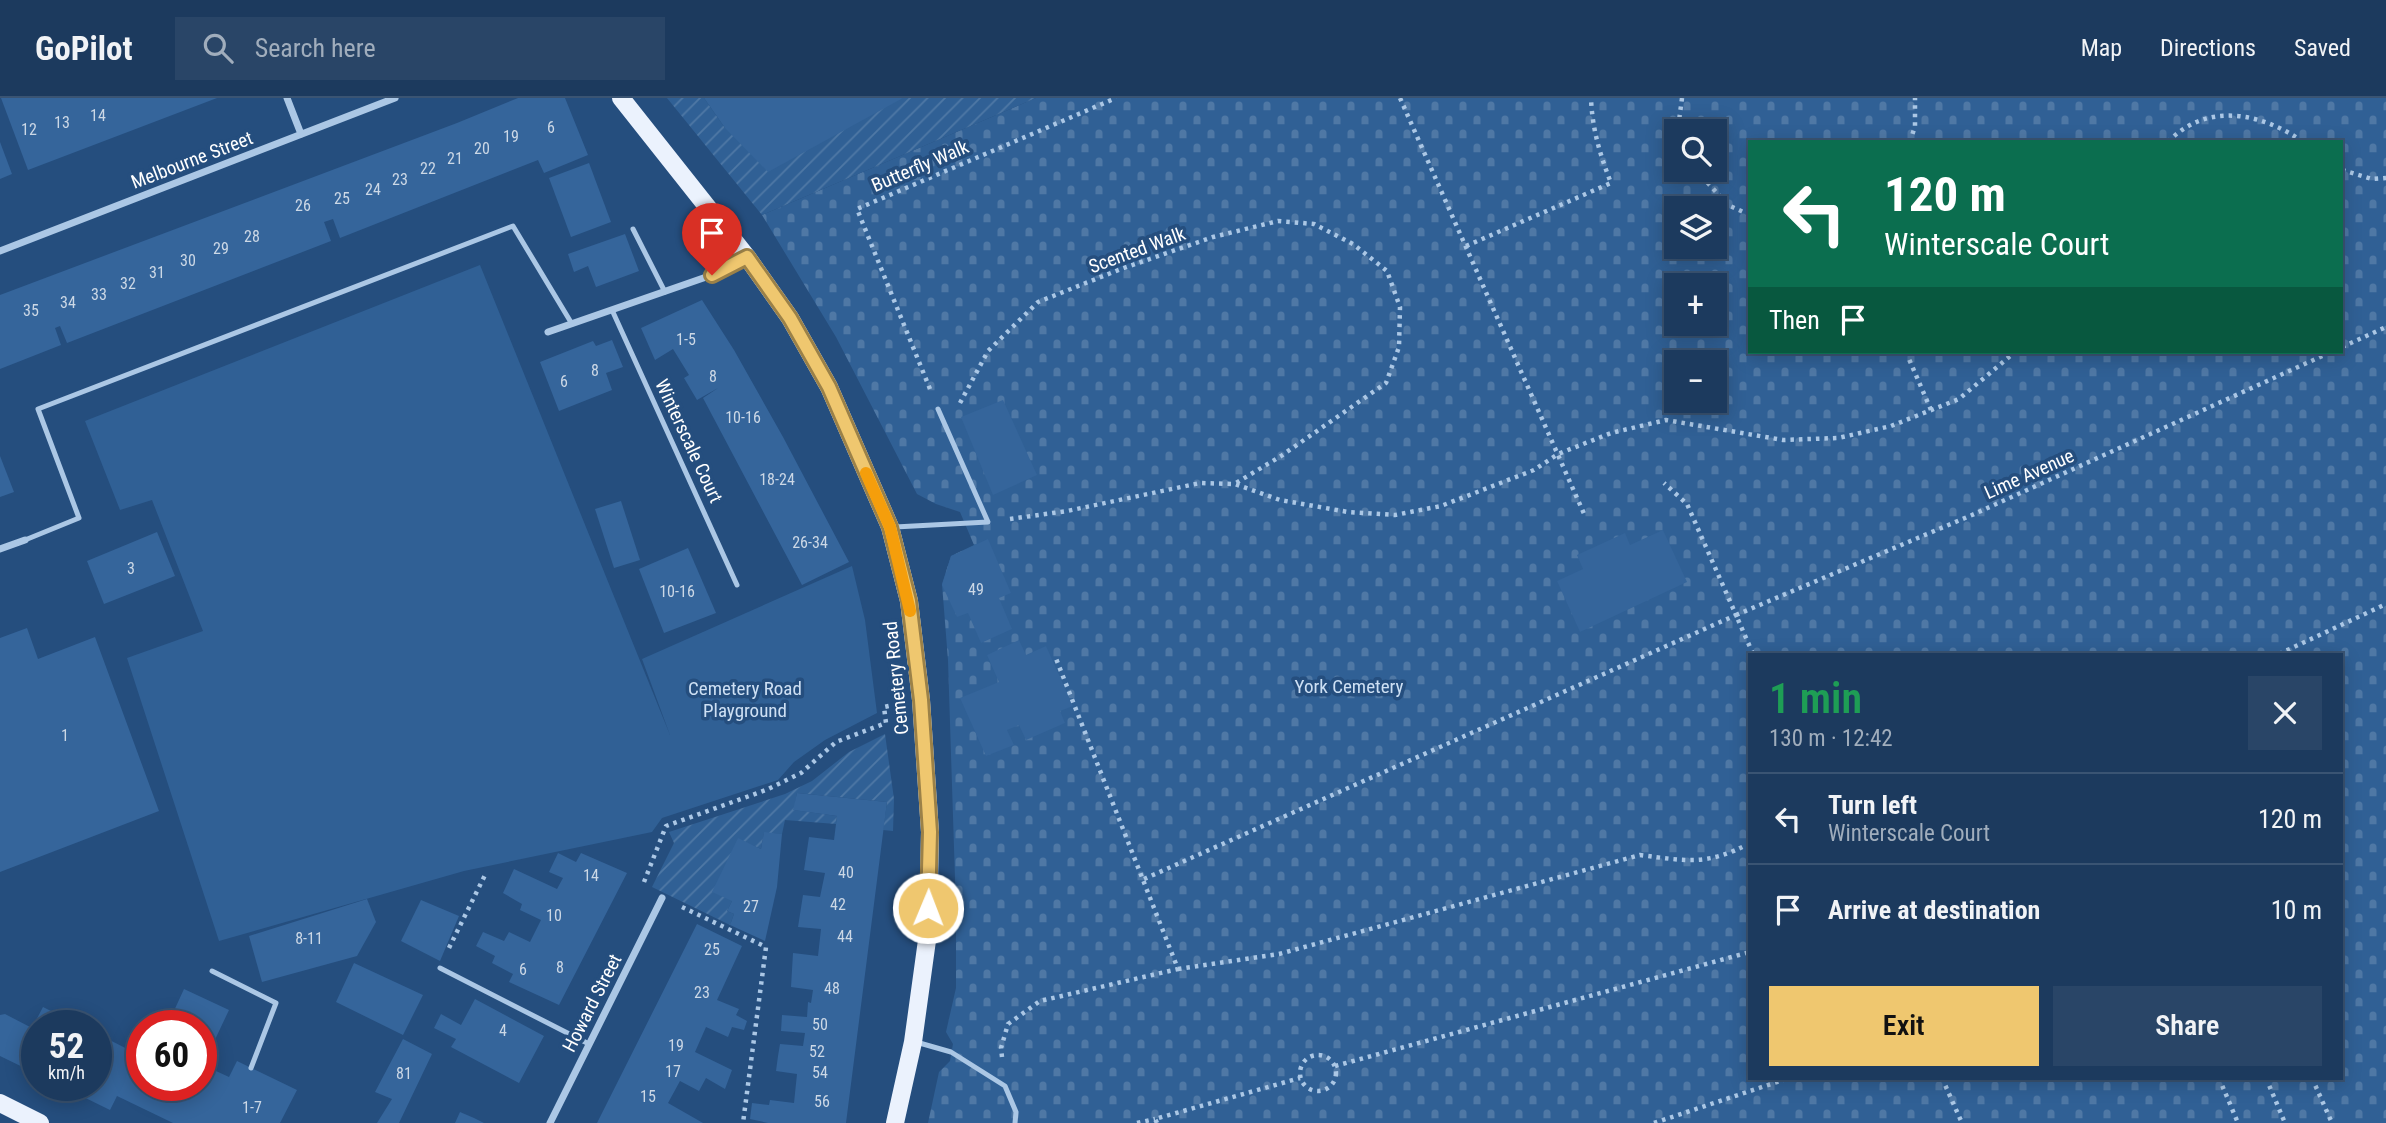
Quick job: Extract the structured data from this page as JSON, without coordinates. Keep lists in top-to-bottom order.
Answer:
{
  "streets": {
    "main road": ["Cemetery Road"],
    "street": ["Melbourne Street", "Howard Street"],
    "lane": ["Winterscale Court"],
    "path": ["Butterfly Walk", "Scented Walk", "Lime Avenue"]
  },
  "parks": ["York Cemetery", "Cemetery Road Playground"],
  "house_numbers": [
    "14",
    "13",
    "6",
    "12",
    "19",
    "20",
    "21",
    "22",
    "23",
    "24",
    "25",
    "26",
    "28",
    "29",
    "30",
    "31",
    "32",
    "33",
    "34",
    "35",
    "1-5",
    "8",
    "8",
    "6",
    "10-16",
    "18-24",
    "26-34",
    "3",
    "49",
    "10-16",
    "1",
    "40",
    "14",
    "42",
    "27",
    "10",
    "44",
    "8-11",
    "25",
    "8",
    "6",
    "48",
    "23",
    "50",
    "4",
    "19",
    "52",
    "17",
    "54",
    "81",
    "15",
    "56",
    "1-7"
  ],
  "page": {
    "header": "GoPilot",
    "search": "Search here",
    "nav": ["Map", "Directions", "Saved"],
    "map_buttons": ["+", "−"],
    "turn": ["120 m", "Winterscale Court"],
    "then": "Then",
    "heading": ["1 min", "130 m · 12:42"],
    "list": [
      {
        "name": "Turn left",
        "note": "Winterscale Court",
        "value": "120 m"
      },
      {
        "name": "Arrive at destination",
        "value": "10 m"
      }
    ],
    "buttons": ["Exit", "Share"],
    "speed": "52 km/h",
    "limit": "60"
  }
}
